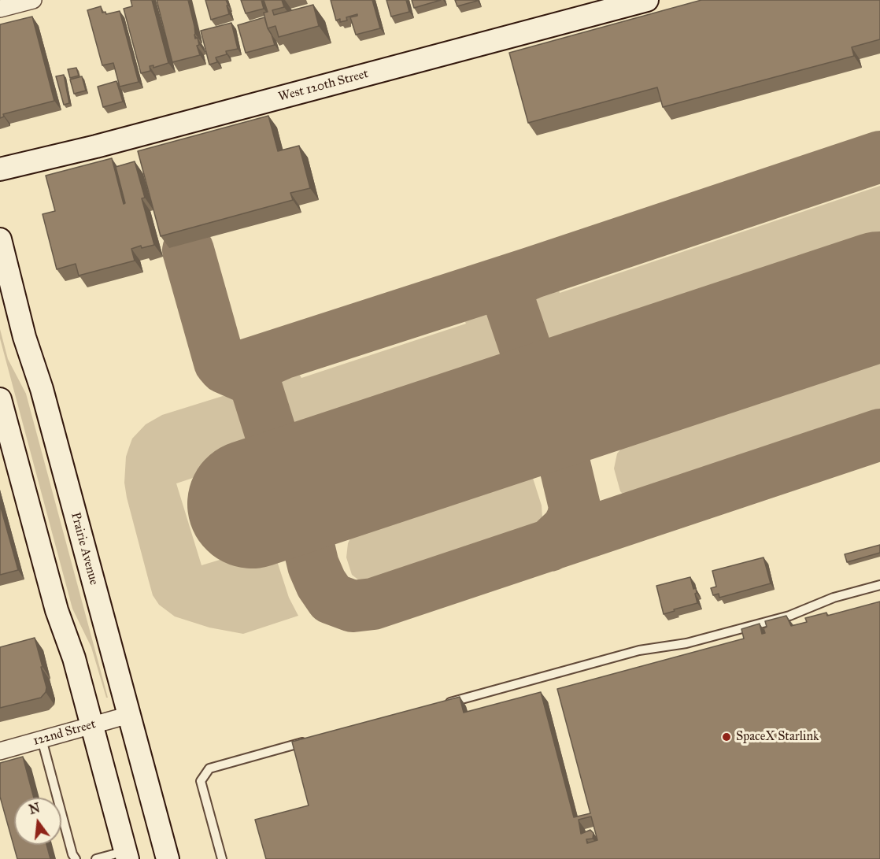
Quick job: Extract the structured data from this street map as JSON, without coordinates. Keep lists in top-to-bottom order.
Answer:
{
  "streets": {
    "main road": ["West 120th Street", "Prairie Avenue"],
    "street": ["122nd Street"]
  },
  "crossings": [
    ["Prairie Avenue", "122nd Street"]
  ],
  "places": ["SpaceX Starlink"],
  "north": "top"
}
